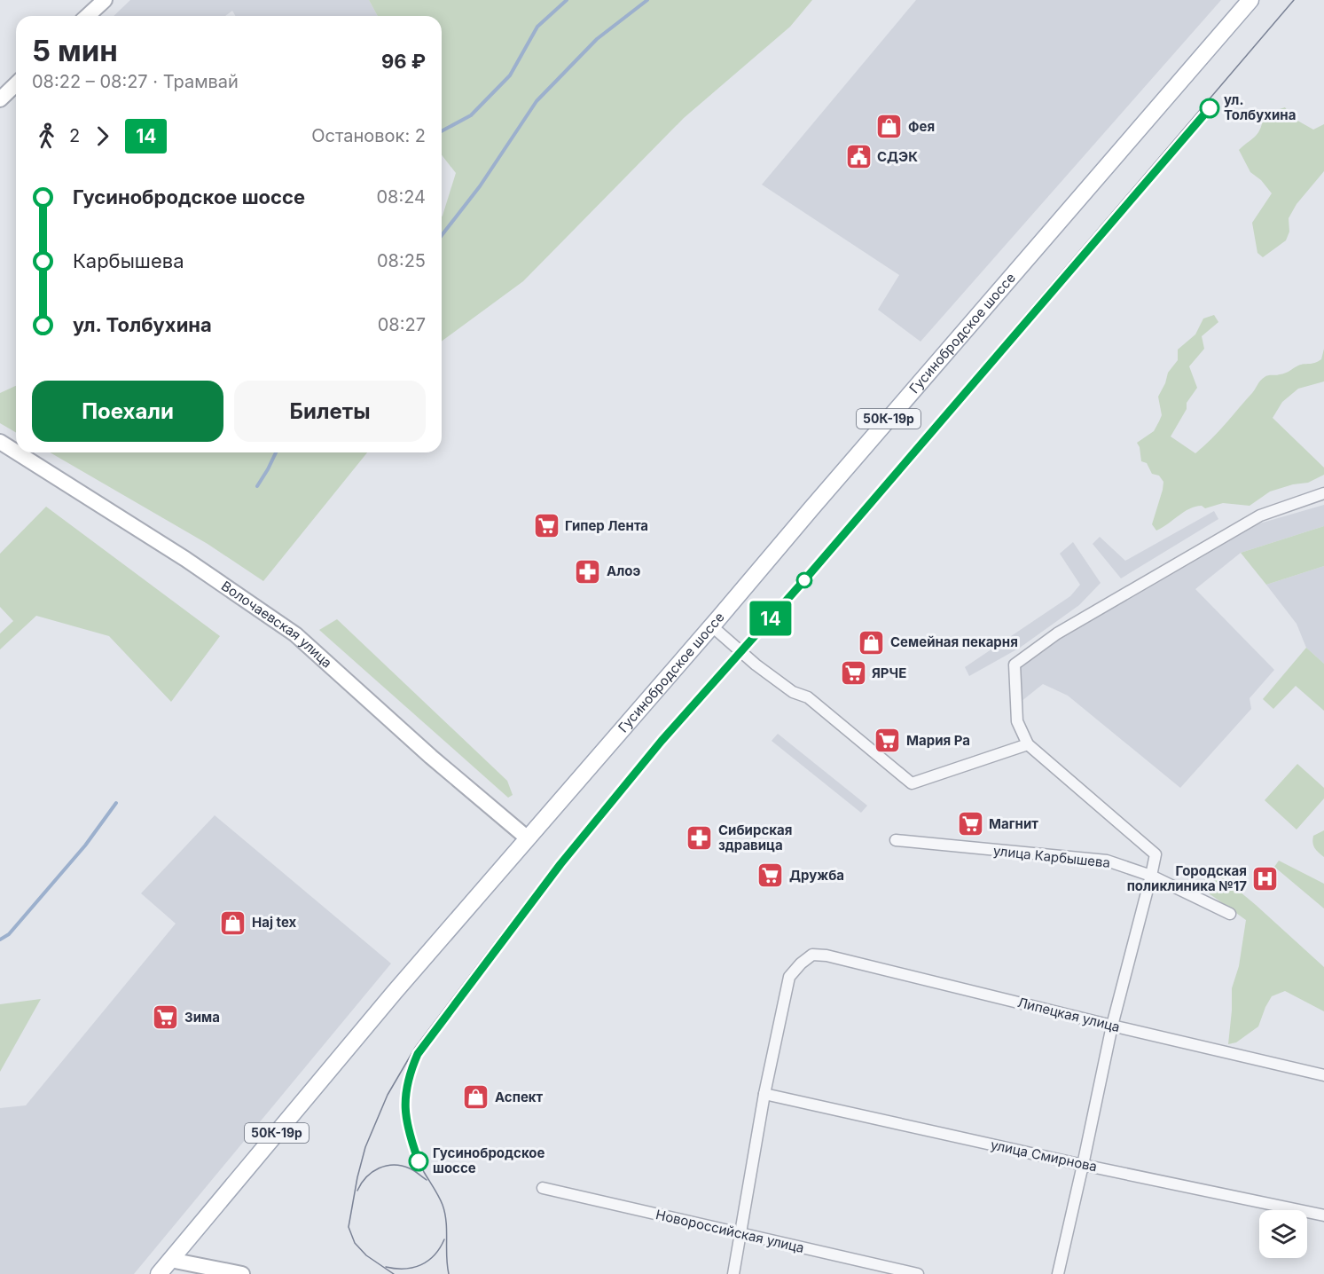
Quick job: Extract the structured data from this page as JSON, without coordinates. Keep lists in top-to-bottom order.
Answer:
{
  "streets": {
    "main road": ["Гусинобродское шоссе", "50К-19р"],
    "street": [
      "Волочаевская улица",
      "улица Карбышева",
      "Липецкая улица",
      "улица Смирнова",
      "Новороссийская улица"
    ]
  },
  "crossings": [
    ["Гусинобродское шоссе", "Волочаевская улица"],
    ["Липецкая улица", "улица Смирнова"]
  ],
  "places": {
    "other": ["ул. Толбухина", "Гусинобродское шоссе"],
    "shop": [
      "Фея",
      "Семейная пекарня",
      "Haj tex",
      "Аспект"
    ],
    "public building": ["СДЭК"],
    "supermarket": [
      "Гипер Лента",
      "ЯРЧЕ",
      "Мария Ра",
      "Магнит",
      "Дружба",
      "Зима"
    ],
    "pharmacy": ["Алоэ", "Сибирская здравица"],
    "hospital": ["Городская поликлиника №17"]
  },
  "lines": ["tram line 14"],
  "page": {
    "on_map": "14",
    "heading": ["5 мин", "08:22 – 08:27 · Трамвай", "96 ₽"],
    "legs": ["2", "14", "Остановок: 2"],
    "list": [
      {
        "name": "Гусинобродское шоссе",
        "value": "08:24"
      },
      {
        "name": "Карбышева",
        "value": "08:25"
      },
      {
        "name": "ул. Толбухина",
        "value": "08:27"
      }
    ],
    "buttons": ["Поехали", "Билеты"]
  }
}
